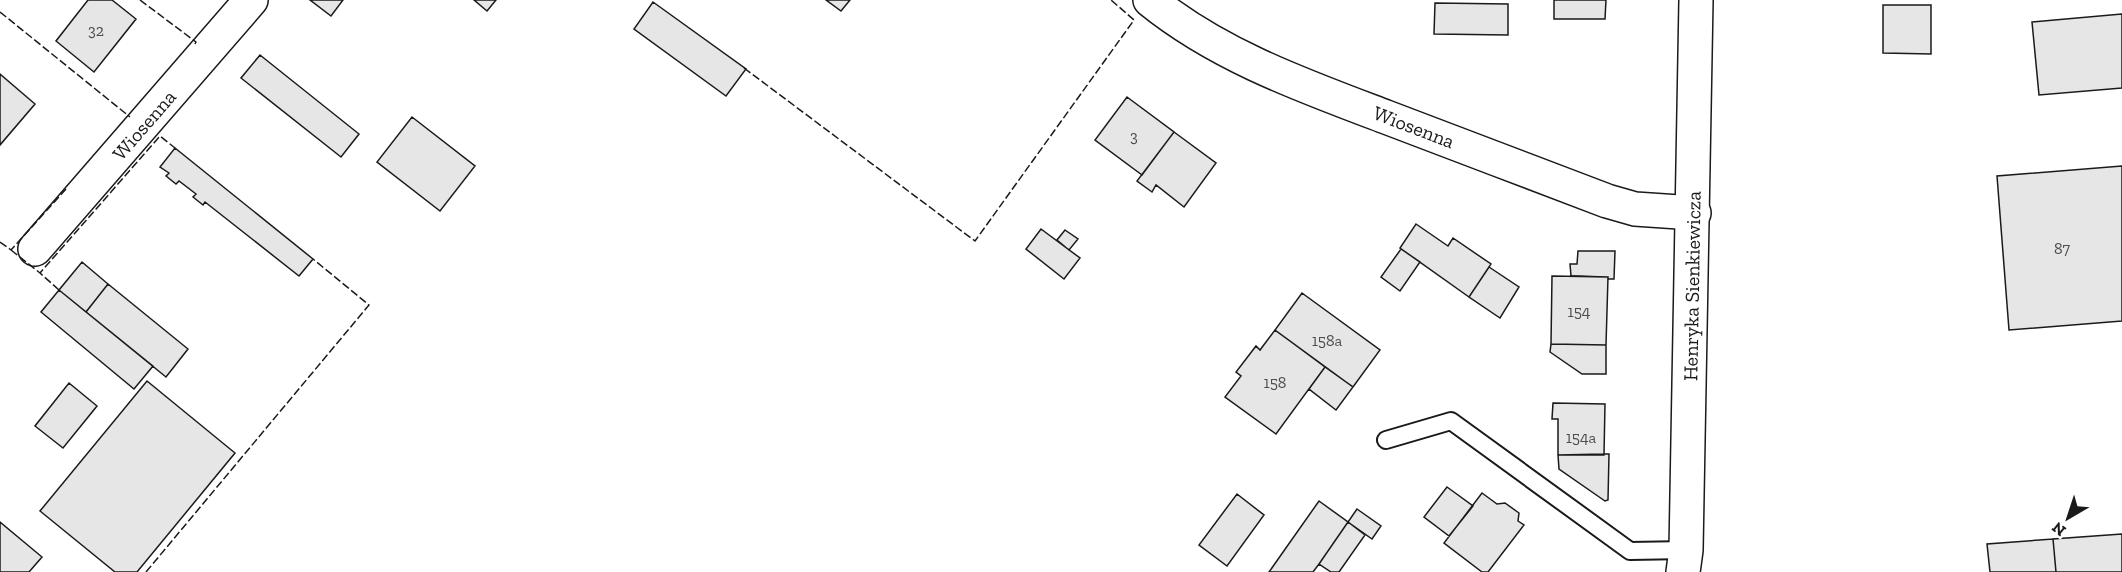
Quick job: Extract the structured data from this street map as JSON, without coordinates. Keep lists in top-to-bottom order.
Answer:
{
  "streets": {
    "street": ["Wiosenna", "Henryka Sienkiewicza"]
  },
  "crossings": [
    ["Wiosenna", "Henryka Sienkiewicza"]
  ],
  "house_numbers": [
    "32",
    "3",
    "87",
    "154",
    "158a",
    "158",
    "154a"
  ],
  "north": "bottom left"
}
